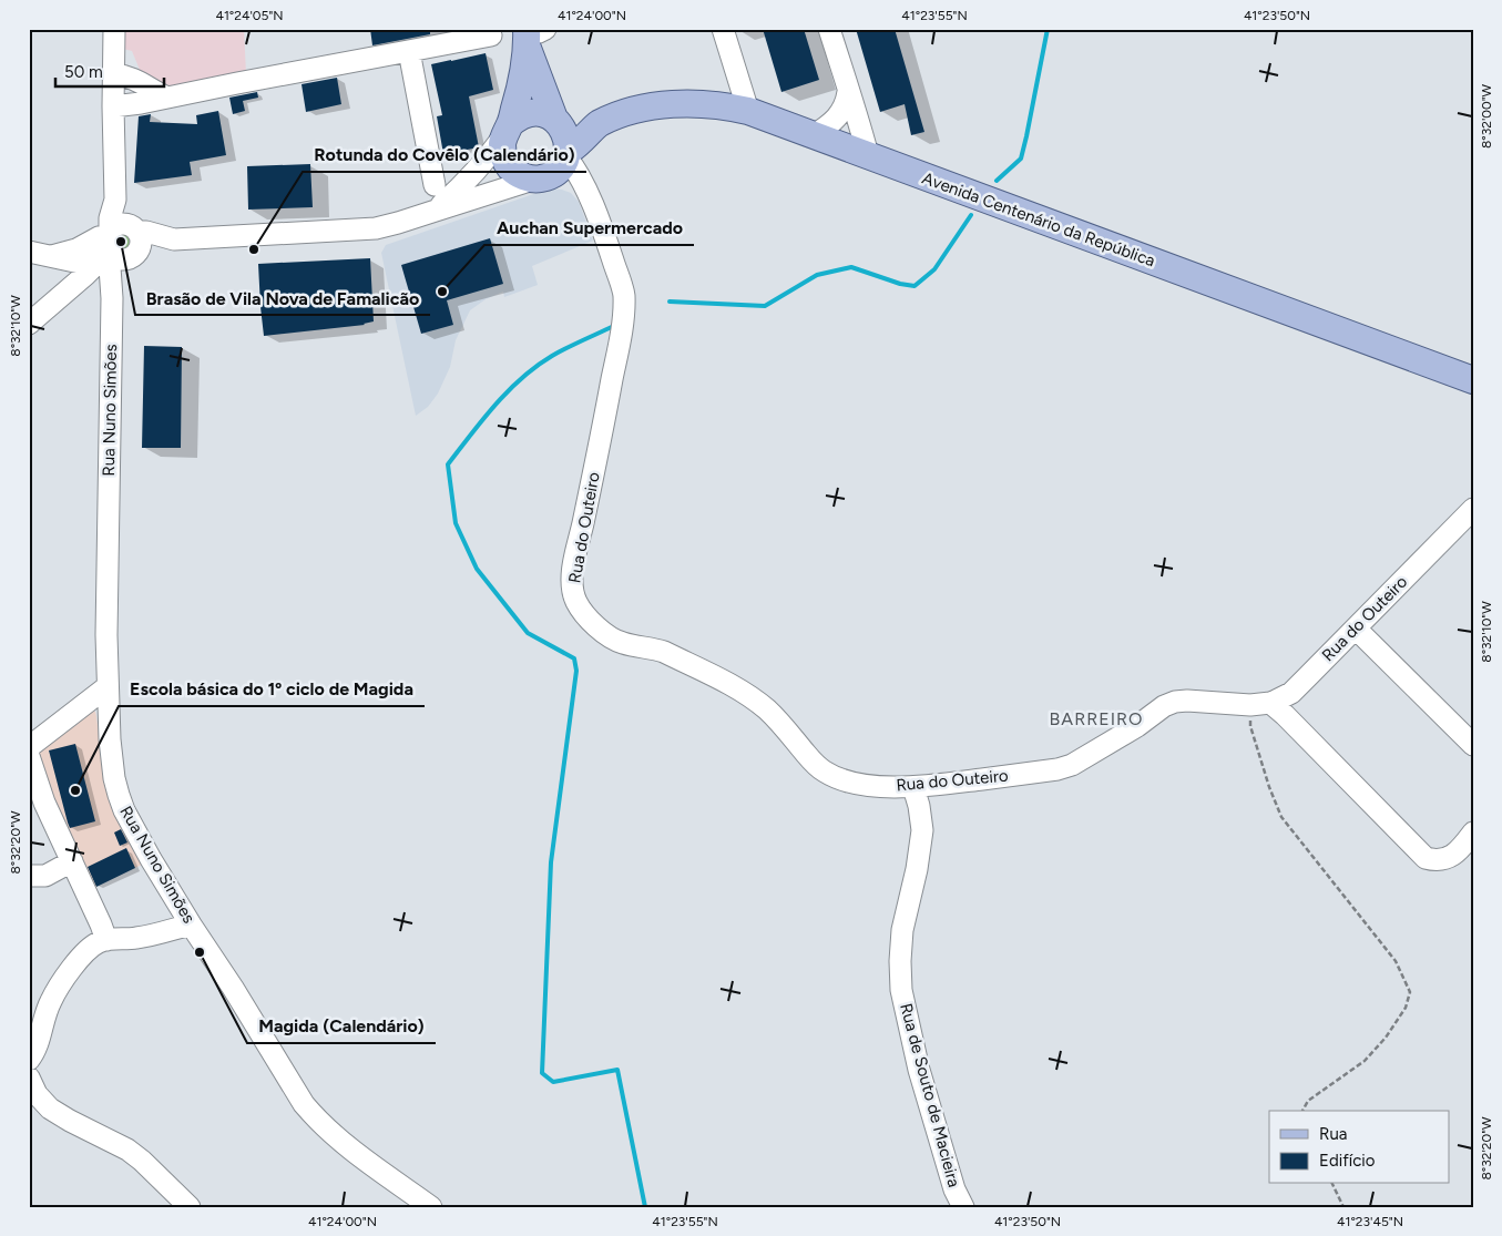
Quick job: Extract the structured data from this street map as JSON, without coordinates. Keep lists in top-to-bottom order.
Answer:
{
  "streets": {
    "main road": ["Avenida Centenário da República"],
    "street": ["Rua Nuno Simões", "Rua do Outeiro", "Rua de Souto de Macieira"]
  },
  "crossings": [
    ["Avenida Centenário da República", "Rua do Outeiro"],
    ["Rua do Outeiro", "Rua de Souto de Macieira"]
  ],
  "districts": ["BARREIRO"],
  "places": [
    "Brasão de Vila Nova de Famalicão",
    "Rotunda do Covêlo (Calendário)",
    "Auchan Supermercado",
    "Escola básica do 1º ciclo de Magida",
    "Magida (Calendário)"
  ],
  "legend": ["Rua", "Edifício"],
  "scale_bar": "50 m",
  "coordinates": [
    "41°24'05\"N",
    "41°24'00\"N",
    "41°23'55\"N",
    "41°23'50\"N",
    "8°32'00\"W",
    "8°32'10\"W",
    "8°32'20\"W",
    "41°23'45\"N"
  ]
}
